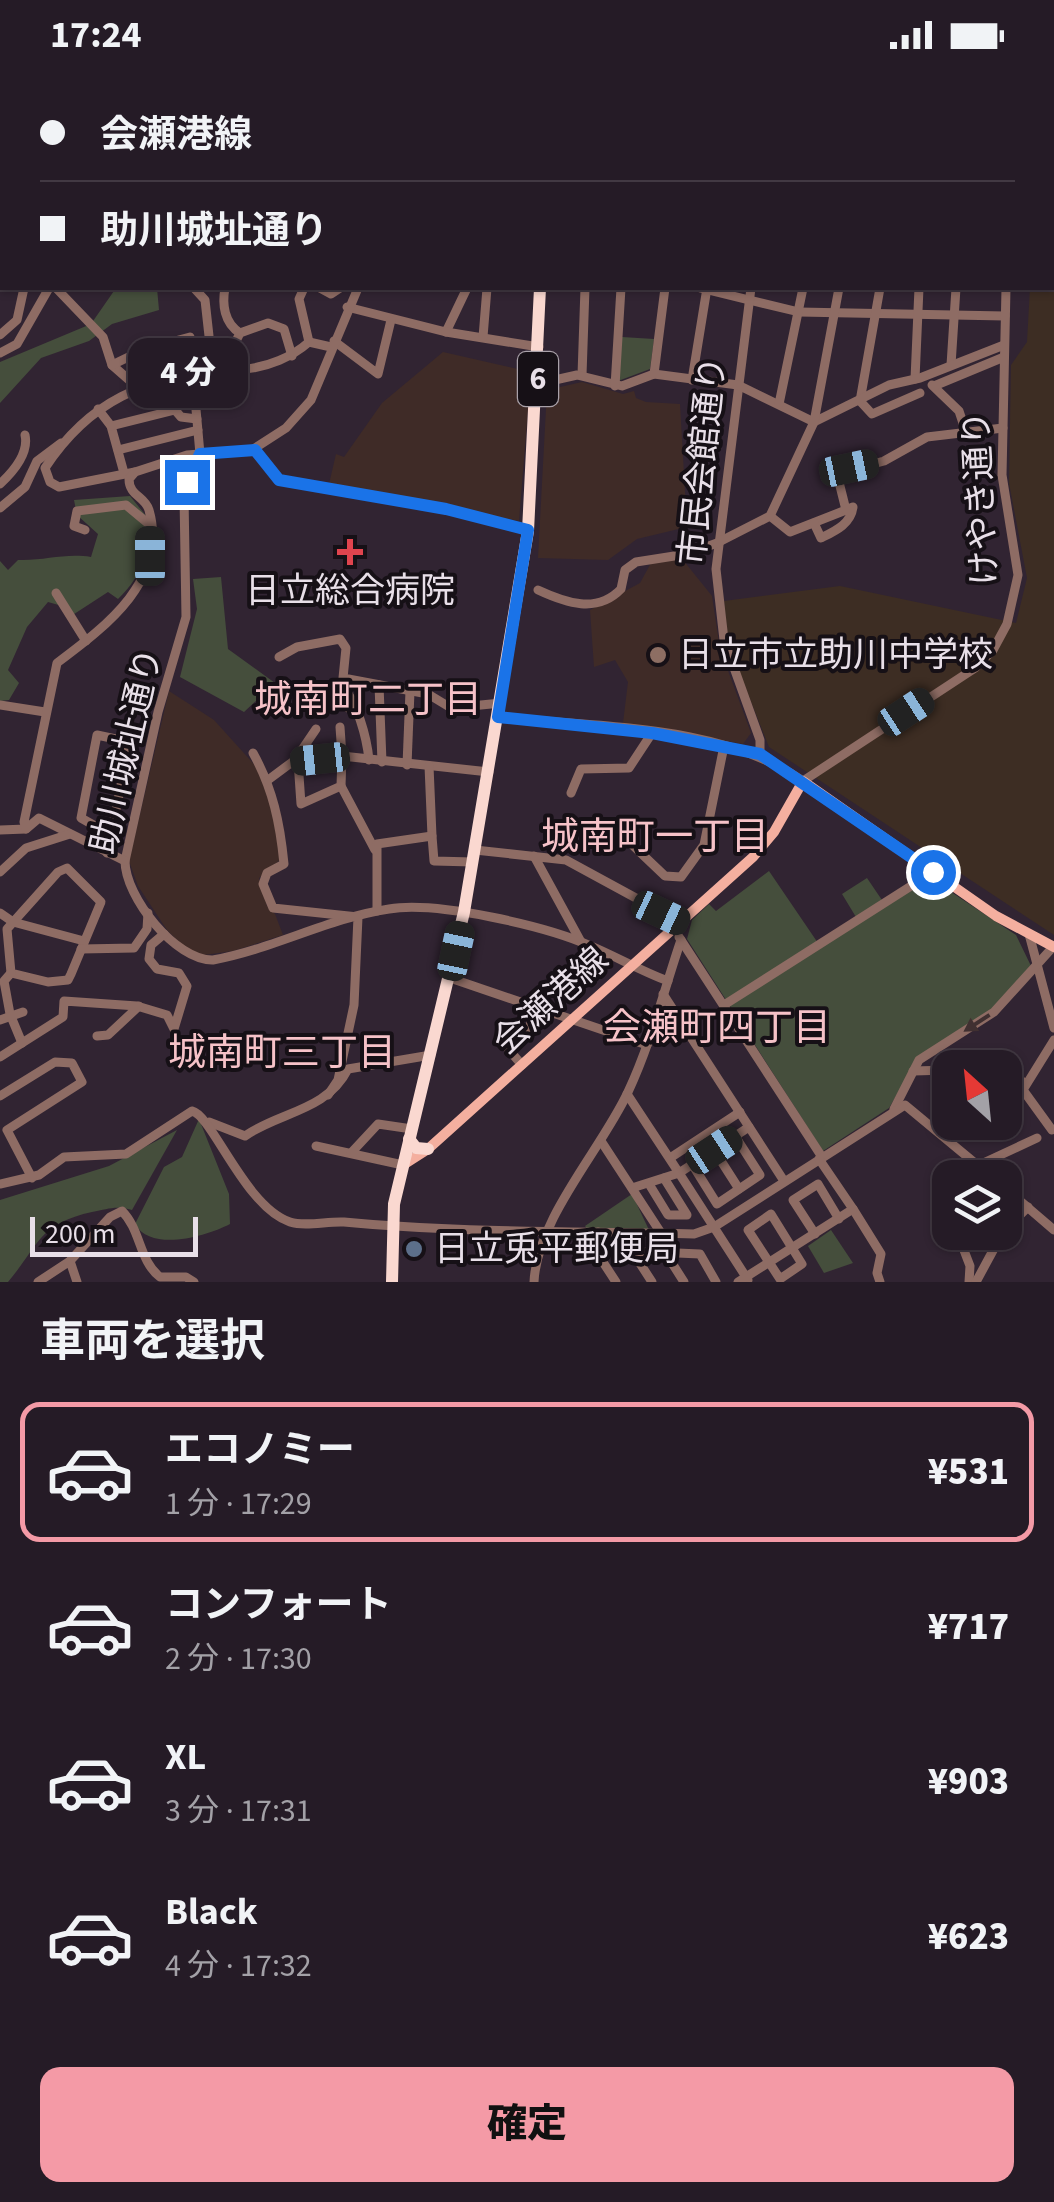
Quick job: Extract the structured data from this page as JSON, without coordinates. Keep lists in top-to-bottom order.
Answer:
{
  "streets": {
    "highway": ["6"],
    "main road": ["会瀬港線"],
    "street": ["市民会館通り", "けやき通り", "助川城址通り"]
  },
  "crossings": [
    ["6", "助川城址通り"],
    ["6", "会瀬港線"],
    ["けやき通り", "会瀬港線"],
    ["助川城址通り", "会瀬港線"]
  ],
  "districts": [
    "城南町二丁目",
    "城南町一丁目",
    "会瀬町四丁目",
    "城南町三丁目"
  ],
  "places": {
    "health": ["日立総合病院"],
    "other": ["日立市立助川中学校", "日立兎平郵便局"]
  },
  "scale_bar": "200 m",
  "north": "top left",
  "page": {
    "status": "17:24",
    "banner": ["会瀬港線", "助川城址通り"],
    "bubble": "4 分",
    "scale": "200 m",
    "heading": "車両を選択",
    "list": [
      {
        "name": "エコノミー",
        "note": "1 分 · 17:29",
        "value": "¥531"
      },
      {
        "name": "コンフォート",
        "note": "2 分 · 17:30",
        "value": "¥717"
      },
      {
        "name": "XL",
        "note": "3 分 · 17:31",
        "value": "¥903"
      },
      {
        "name": "Black",
        "note": "4 分 · 17:32",
        "value": "¥623"
      }
    ],
    "buttons": "確定"
  }
}
